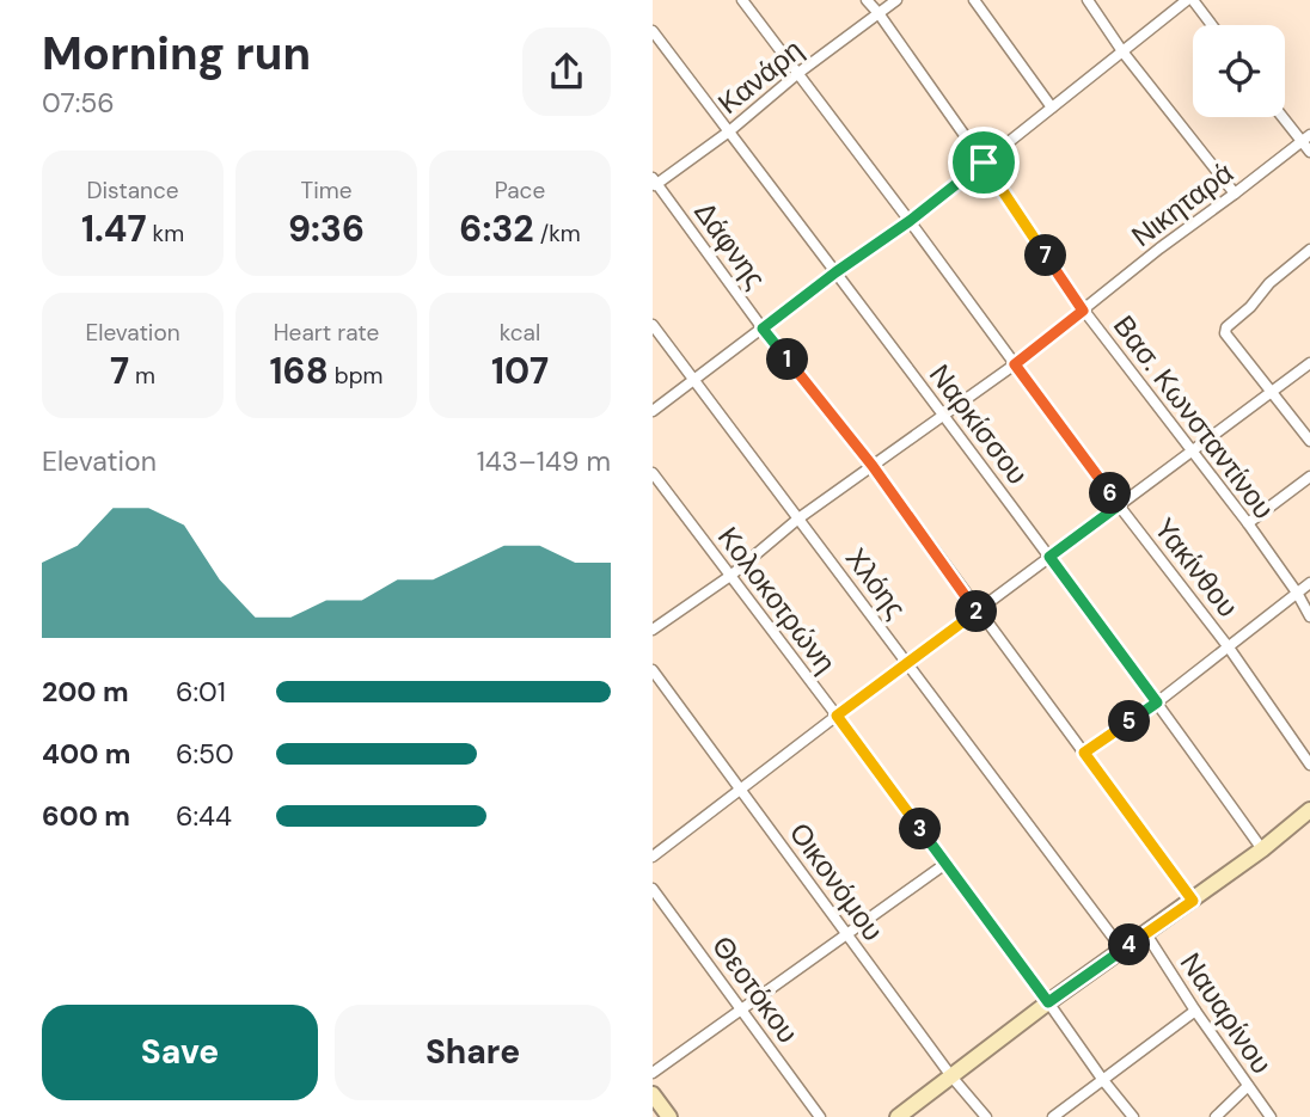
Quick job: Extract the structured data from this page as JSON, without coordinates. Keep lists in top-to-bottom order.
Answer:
{
  "streets": {
    "street": [
      "Κανάρη",
      "Νικηταρά",
      "Δάφνης",
      "Βασ. Κωνσταντίνου",
      "Ναρκίσσου",
      "Υακίνθου",
      "Χλόης",
      "Κολοκοτρώνη",
      "Οικονόμου",
      "Θεοτόκου",
      "Ναυαρίνου"
    ]
  },
  "crossings": [
    ["Κανάρη", "Δάφνης"],
    ["Κανάρη", "Βασ. Κωνσταντίνου"],
    ["Κανάρη", "Ναρκίσσου"],
    ["Κανάρη", "Υακίνθου"],
    ["Νικηταρά", "Δάφνης"],
    ["Νικηταρά", "Βασ. Κωνσταντίνου"],
    ["Νικηταρά", "Ναρκίσσου"],
    ["Νικηταρά", "Υακίνθου"],
    ["Νικηταρά", "Χλόης"],
    ["Νικηταρά", "Κολοκοτρώνη"]
  ],
  "page": {
    "heading": ["Morning run", "07:56"],
    "stats": [
      ["Distance", "1.47 km"],
      ["Time", "9:36"],
      ["Pace", "6:32 /km"],
      ["Elevation", "7 m"],
      ["Heart rate", "168 bpm"],
      ["kcal", "107"]
    ],
    "pins": [
      "7",
      "1",
      "6",
      "2",
      "5",
      "3",
      "4"
    ],
    "chart": ["Elevation", "143–149 m"],
    "list": [
      {
        "name": "200 m",
        "note": "6:01"
      },
      {
        "name": "400 m",
        "note": "6:50"
      },
      {
        "name": "600 m",
        "note": "6:44"
      }
    ],
    "buttons": ["Save", "Share"]
  }
}
